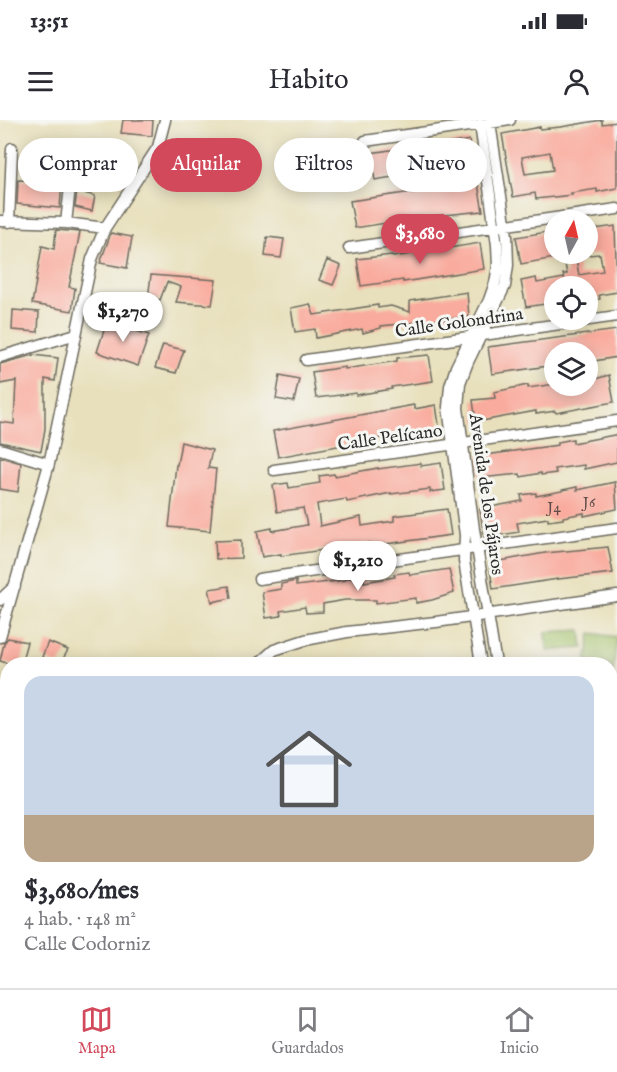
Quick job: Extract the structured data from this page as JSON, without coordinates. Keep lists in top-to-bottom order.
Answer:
{
  "streets": {
    "street": ["Calle Golondrina", "Calle Pelícano", "Avenida de los Pájaros"]
  },
  "crossings": [
    ["Calle Golondrina", "Avenida de los Pájaros"],
    ["Calle Pelícano", "Avenida de los Pájaros"]
  ],
  "house_numbers": ["J6", "J4"],
  "north": "top",
  "page": {
    "status": "13:51",
    "header": "Habito",
    "chip": [
      "Comprar",
      "Alquilar",
      "Filtros",
      "Nuevo"
    ],
    "price": ["$3,680", "$1,270", "$1,210"],
    "list": [
      {
        "name": "$3,680/mes",
        "note": "4 hab. · 148 m² · Calle Codorniz"
      }
    ],
    "tabs": ["Mapa", "Guardados", "Inicio"]
  }
}
